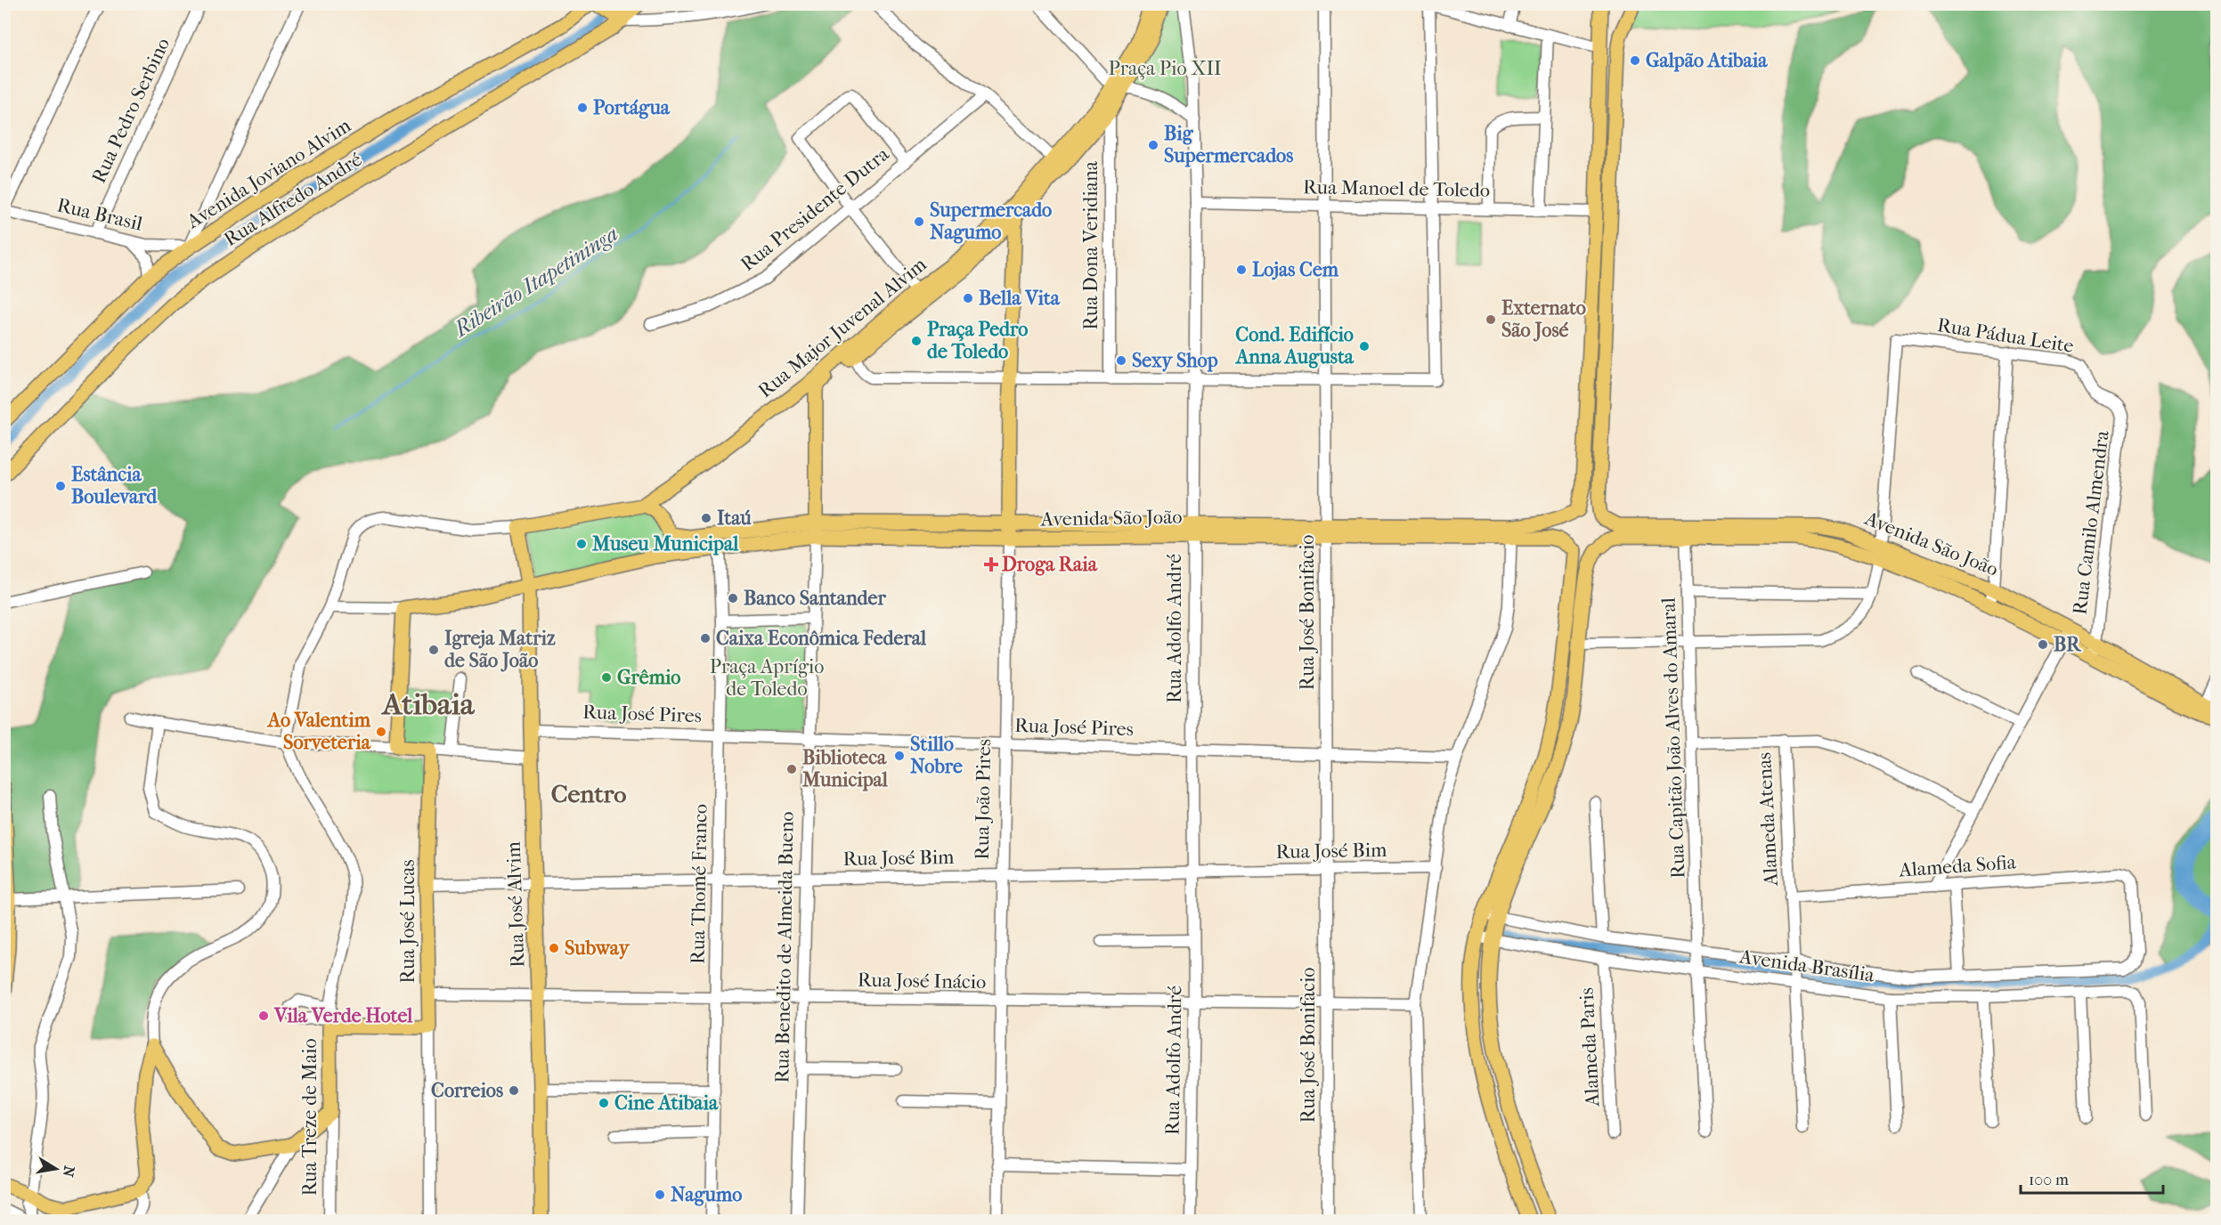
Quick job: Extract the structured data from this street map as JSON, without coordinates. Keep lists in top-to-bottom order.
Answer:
{
  "streets": {
    "main road": [
      "Avenida Joviano Alvim",
      "Rua Alfredo André",
      "Rua Major Juvenal Alvim",
      "Avenida São João",
      "Rua João Pires",
      "Rua José Alvim",
      "Rua José Lucas",
      "Rua Benedito de Almeida Bueno",
      "Rua Treze de Maio"
    ],
    "street": [
      "Rua Pedro Serbino",
      "Rua Manoel de Toledo",
      "Rua Presidente Dutra",
      "Rua Brasil",
      "Rua Dona Veridiana",
      "Rua Pádua Leite",
      "Rua Camilo Almendra",
      "Rua José Bonifacio",
      "Rua Adolfo André",
      "Rua José Pires",
      "Rua Capitão João Alves do Amaral",
      "Alameda Atenas",
      "Rua José Bim",
      "Alameda Sofia",
      "Rua Thomé Franco",
      "Avenida Brasília",
      "Rua José Inácio",
      "Alameda Paris"
    ]
  },
  "crossings": [
    ["Rua Pedro Serbino", "Rua Brasil"],
    ["Avenida Joviano Alvim", "Rua Brasil"],
    ["Rua Manoel de Toledo", "Rua José Bonifacio"],
    ["Rua Manoel de Toledo", "Rua Adolfo André"],
    ["Rua Dona Veridiana", "Rua Major Juvenal Alvim"],
    ["Rua Major Juvenal Alvim", "Rua Benedito de Almeida Bueno"],
    ["Rua Pádua Leite", "Avenida São João"],
    ["Rua Pádua Leite", "Rua Camilo Almendra"],
    ["Avenida São João", "Rua Camilo Almendra"],
    ["Avenida São João", "Rua José Bonifacio"],
    ["Avenida São João", "Rua Adolfo André"],
    ["Avenida São João", "Rua Capitão João Alves do Amaral"],
    ["Avenida São João", "Rua João Pires"],
    ["Avenida São João", "Rua Thomé Franco"],
    ["Avenida São João", "Rua José Alvim"],
    ["Avenida São João", "Rua Benedito de Almeida Bueno"],
    ["Rua José Bonifacio", "Rua José Pires"],
    ["Rua José Bonifacio", "Rua José Bim"],
    ["Rua José Bonifacio", "Rua José Inácio"],
    ["Rua Adolfo André", "Rua José Pires"],
    ["Rua Adolfo André", "Rua José Bim"],
    ["Rua Adolfo André", "Rua José Inácio"],
    ["Rua José Pires", "Rua João Pires"],
    ["Rua José Pires", "Rua Thomé Franco"],
    ["Rua José Pires", "Rua José Alvim"],
    ["Rua José Pires", "Rua Benedito de Almeida Bueno"],
    ["Rua Capitão João Alves do Amaral", "Avenida Brasília"],
    ["Rua João Pires", "Rua José Bim"],
    ["Rua João Pires", "Rua José Inácio"],
    ["Alameda Atenas", "Alameda Sofia"],
    ["Alameda Atenas", "Avenida Brasília"],
    ["Rua José Bim", "Rua Thomé Franco"],
    ["Rua José Bim", "Rua José Alvim"],
    ["Rua José Bim", "Rua José Lucas"],
    ["Rua José Bim", "Rua Benedito de Almeida Bueno"],
    ["Alameda Sofia", "Avenida Brasília"],
    ["Rua Thomé Franco", "Rua José Inácio"],
    ["Rua José Alvim", "Rua José Inácio"],
    ["Rua José Lucas", "Rua José Inácio"],
    ["Rua Benedito de Almeida Bueno", "Rua José Inácio"],
    ["Avenida Brasília", "Alameda Paris"]
  ],
  "districts": ["Atibaia", "Centro"],
  "water": ["Ribeirão Itapetininga"],
  "parks": ["Praça Pio XII", "Praça Aprígio de Toledo"],
  "places": {
    "other": [
      "Galpão Atibaia",
      "Portágua",
      "Big Supermercados",
      "Supermercado Nagumo",
      "Lojas Cem",
      "Bella Vita",
      "Externato São José",
      "Praça Pedro de Toledo",
      "Cond. Edifício Anna Augusta",
      "Sexy Shop",
      "Estância Boulevard",
      "Itaú",
      "Museu Municipal",
      "Banco Santander",
      "Caixa Econômica Federal",
      "BR",
      "Igreja Matriz de São João",
      "Grêmio",
      "Ao Valentim Sorveteria",
      "Stillo Nobre",
      "Biblioteca Municipal",
      "Subway",
      "Vila Verde Hotel",
      "Correios",
      "Cine Atibaia",
      "Nagumo"
    ],
    "health": ["Droga Raia"]
  },
  "scale_bar": "100 m",
  "north": "right"
}
